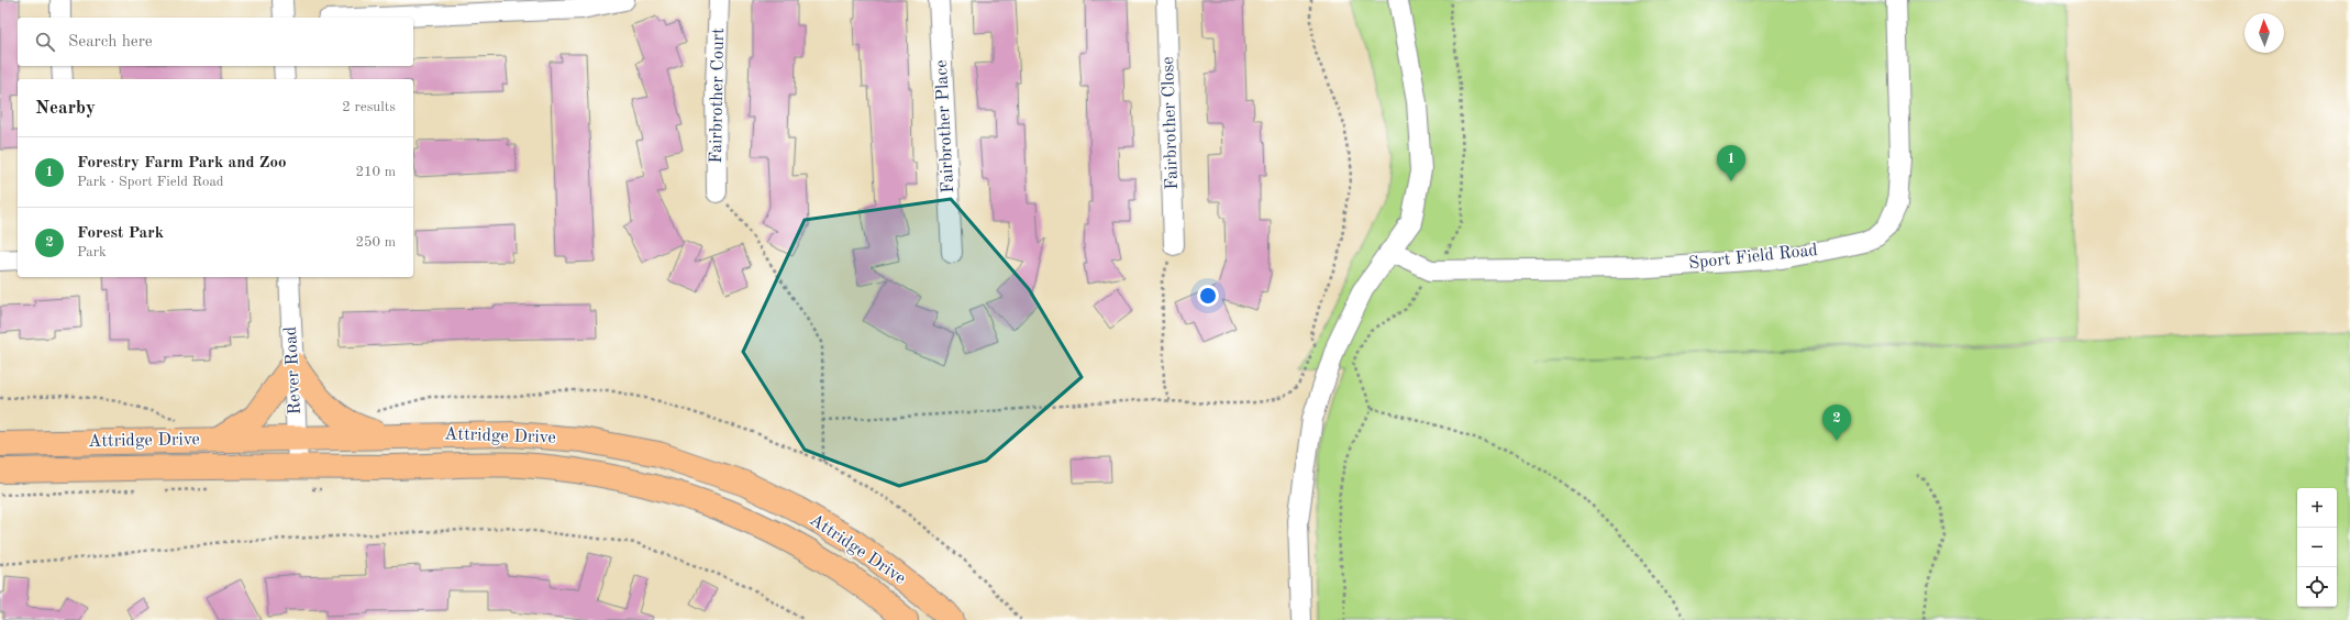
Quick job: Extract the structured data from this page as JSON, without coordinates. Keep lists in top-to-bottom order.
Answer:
{
  "streets": {
    "main road": ["Attridge Drive"],
    "street": [
      "Fairbrother Court",
      "Fairbrother Close",
      "Fairbrother Place",
      "Sport Field Road",
      "Rever Road"
    ]
  },
  "crossings": [
    ["Rever Road", "Attridge Drive"]
  ],
  "north": "top",
  "page": {
    "search": "Search here",
    "heading": ["Nearby", "2 results"],
    "list": [
      {
        "mark": "1",
        "name": "Forestry Farm Park and Zoo",
        "note": "Park · Sport Field Road",
        "value": "210 m"
      },
      {
        "mark": "2",
        "name": "Forest Park",
        "note": "Park",
        "value": "250 m"
      }
    ],
    "pins": ["1", "2"],
    "map_buttons": ["+", "−"]
  }
}
